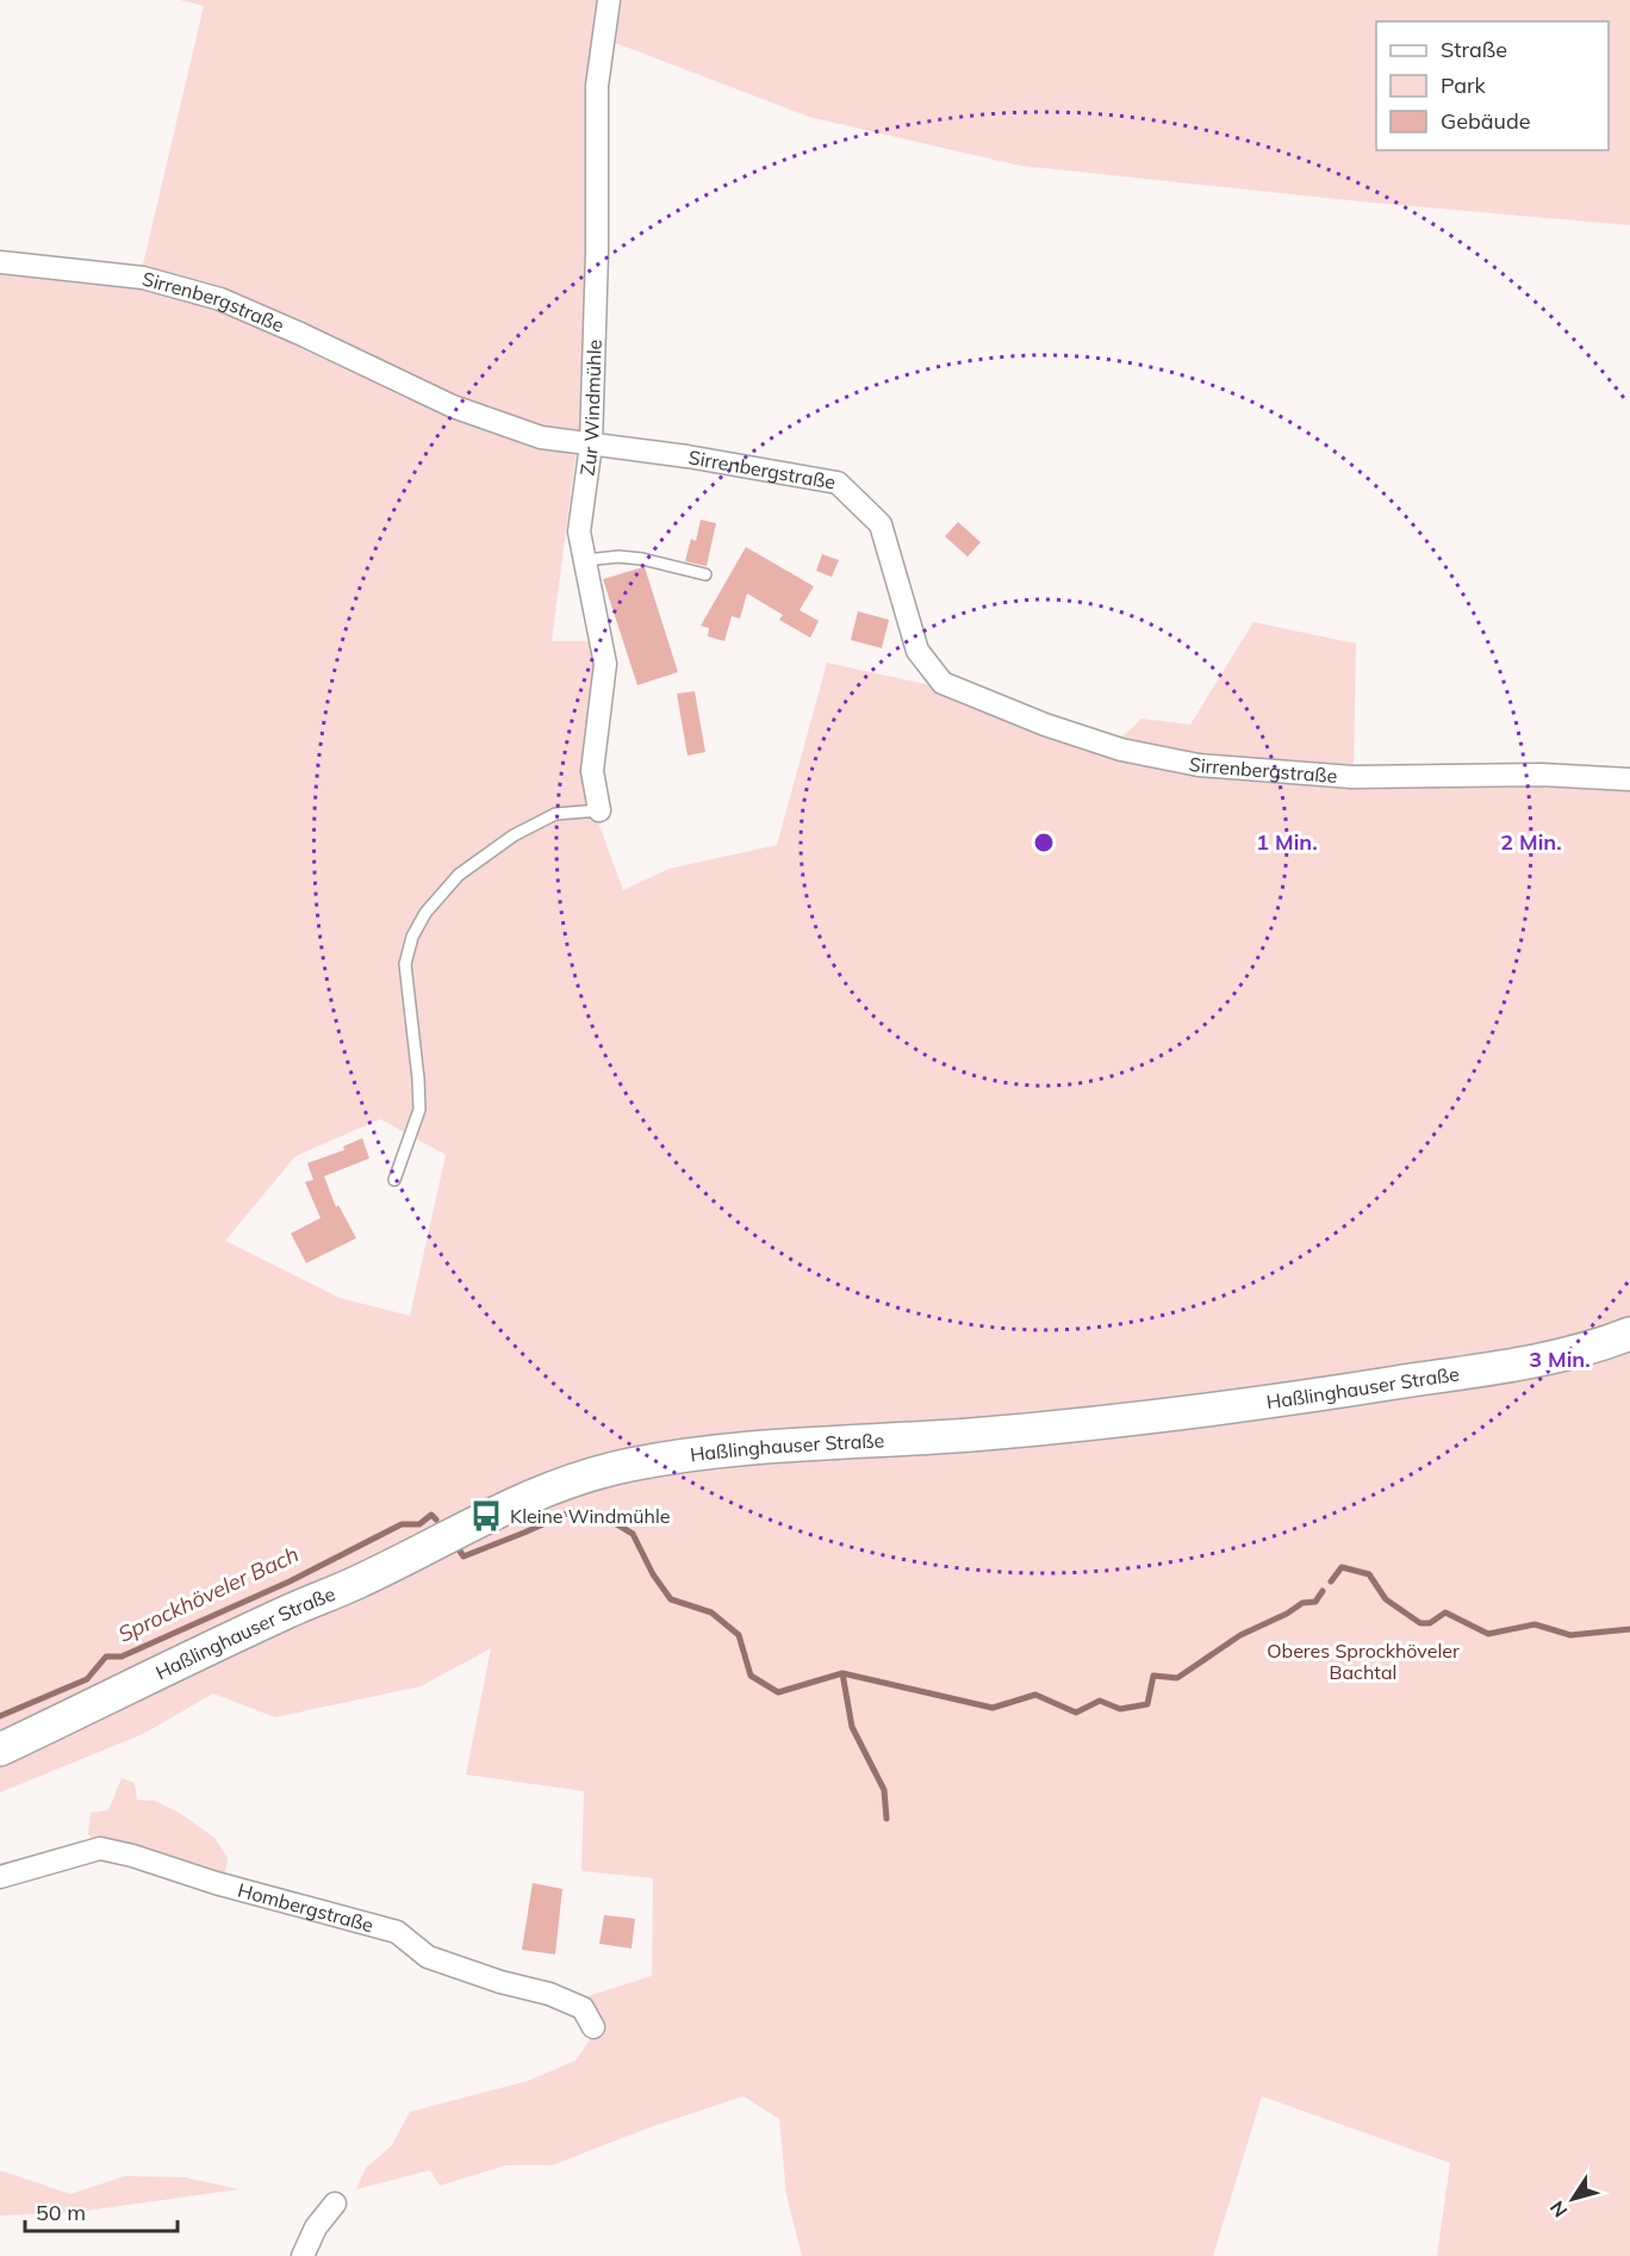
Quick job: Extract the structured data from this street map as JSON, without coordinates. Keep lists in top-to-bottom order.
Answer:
{
  "streets": {
    "main road": ["Haßlinghauser Straße"],
    "street": ["Sirrenbergstraße", "Zur Windmühle", "Hombergstraße"]
  },
  "crossings": [
    ["Sirrenbergstraße", "Zur Windmühle"]
  ],
  "water": ["Sprockhöveler Bach"],
  "parks": ["Oberes Sprockhöveler Bachtal"],
  "places": {
    "bus stop": ["Kleine Windmühle"]
  },
  "legend": ["Straße", "Park", "Gebäude"],
  "scale_bar": "50 m",
  "north": "bottom left",
  "rings": ["1 Min.", "2 Min.", "3 Min."]
}
